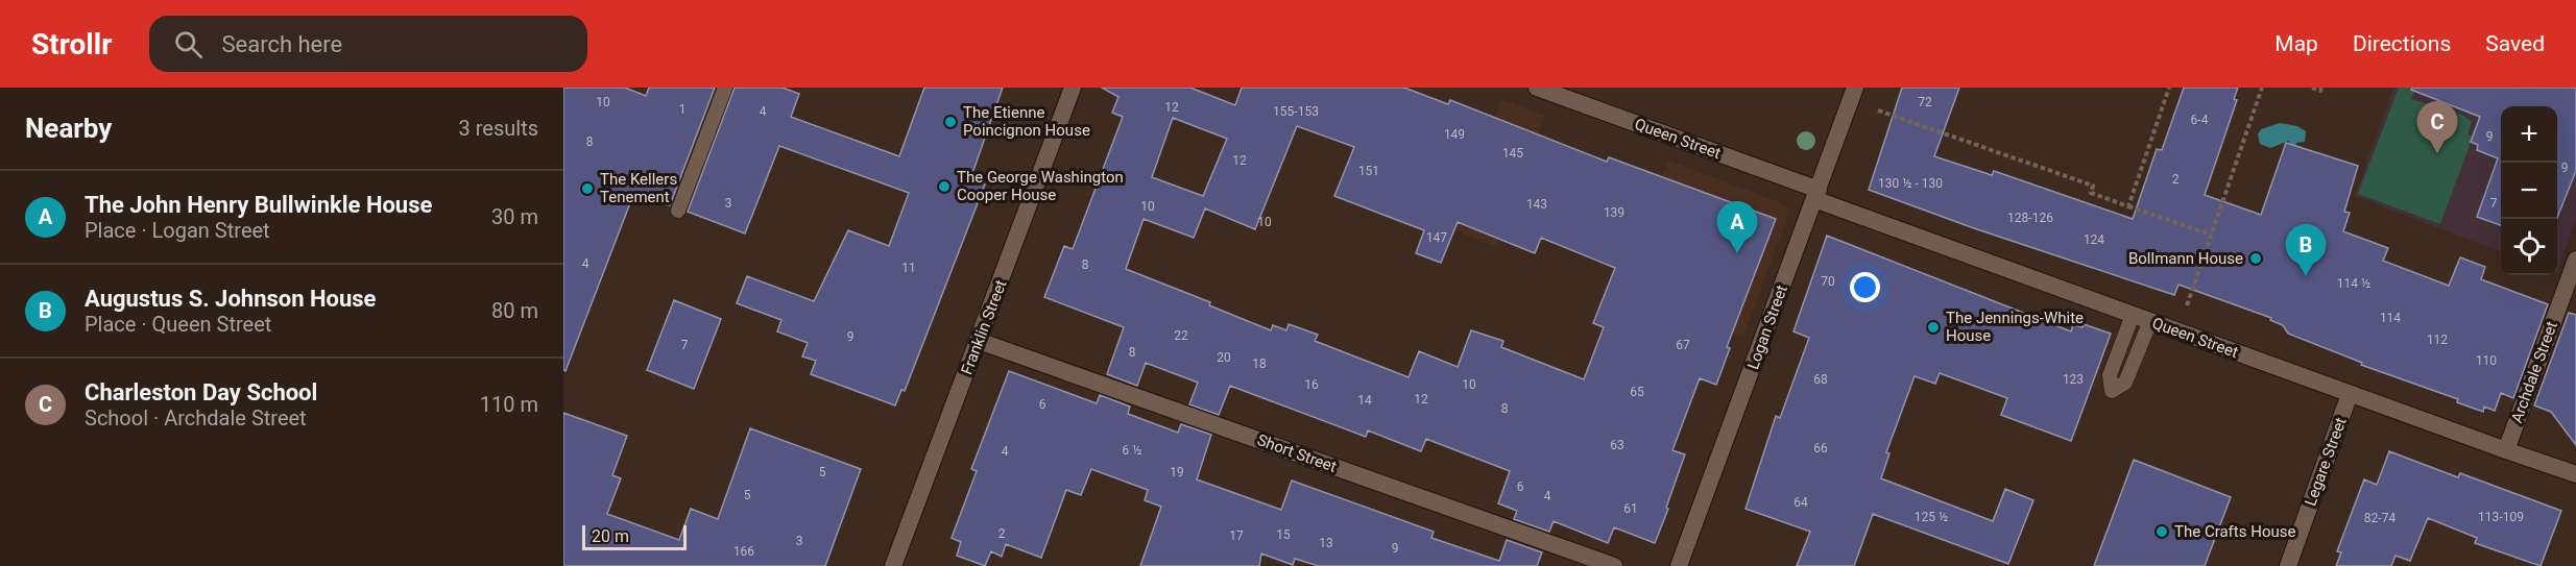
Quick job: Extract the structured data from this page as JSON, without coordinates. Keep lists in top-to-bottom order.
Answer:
{
  "streets": {
    "street": [
      "Queen Street",
      "Franklin Street",
      "Logan Street",
      "Archdale Street",
      "Short Street",
      "Legare Street"
    ]
  },
  "crossings": [
    ["Queen Street", "Logan Street"],
    ["Queen Street", "Archdale Street"],
    ["Queen Street", "Legare Street"],
    ["Franklin Street", "Short Street"]
  ],
  "places": [
    "The Etienne Poincignon House",
    "The George Washington Cooper House",
    "The Kellers Tenement",
    "Bollmann House",
    "The Jennings-White House",
    "The Crafts House"
  ],
  "house_numbers": [
    "10",
    "72",
    "12",
    "1",
    "4",
    "155-153",
    "6-4",
    "149",
    "9",
    "8",
    "145",
    "12",
    "9",
    "151",
    "2",
    "130 ½ - 130",
    "3",
    "7",
    "143",
    "10",
    "139",
    "128-126",
    "10",
    "147",
    "124",
    "4",
    "8",
    "11",
    "70",
    "114 ½",
    "114",
    "22",
    "9",
    "112",
    "7",
    "67",
    "8",
    "20",
    "110",
    "18",
    "68",
    "123",
    "16",
    "10",
    "65",
    "12",
    "14",
    "6",
    "8",
    "63",
    "66",
    "6 ½",
    "4",
    "5",
    "19",
    "6",
    "5",
    "4",
    "64",
    "61",
    "125 ½",
    "113-109",
    "82-74",
    "2",
    "15",
    "17",
    "3",
    "13",
    "9",
    "166"
  ],
  "scale_bar": "20 m",
  "page": {
    "header": "Strollr",
    "search": "Search here",
    "nav": ["Map", "Directions", "Saved"],
    "heading": ["Nearby", "3 results"],
    "pins": ["C", "A", "B"],
    "map_buttons": ["+", "−"],
    "list": [
      {
        "mark": "A",
        "name": "The John Henry Bullwinkle House",
        "note": "Place · Logan Street",
        "value": "30 m"
      },
      {
        "mark": "B",
        "name": "Augustus S. Johnson House",
        "note": "Place · Queen Street",
        "value": "80 m"
      },
      {
        "mark": "C",
        "name": "Charleston Day School",
        "note": "School · Archdale Street",
        "value": "110 m"
      }
    ],
    "scale": "20 m"
  }
}
